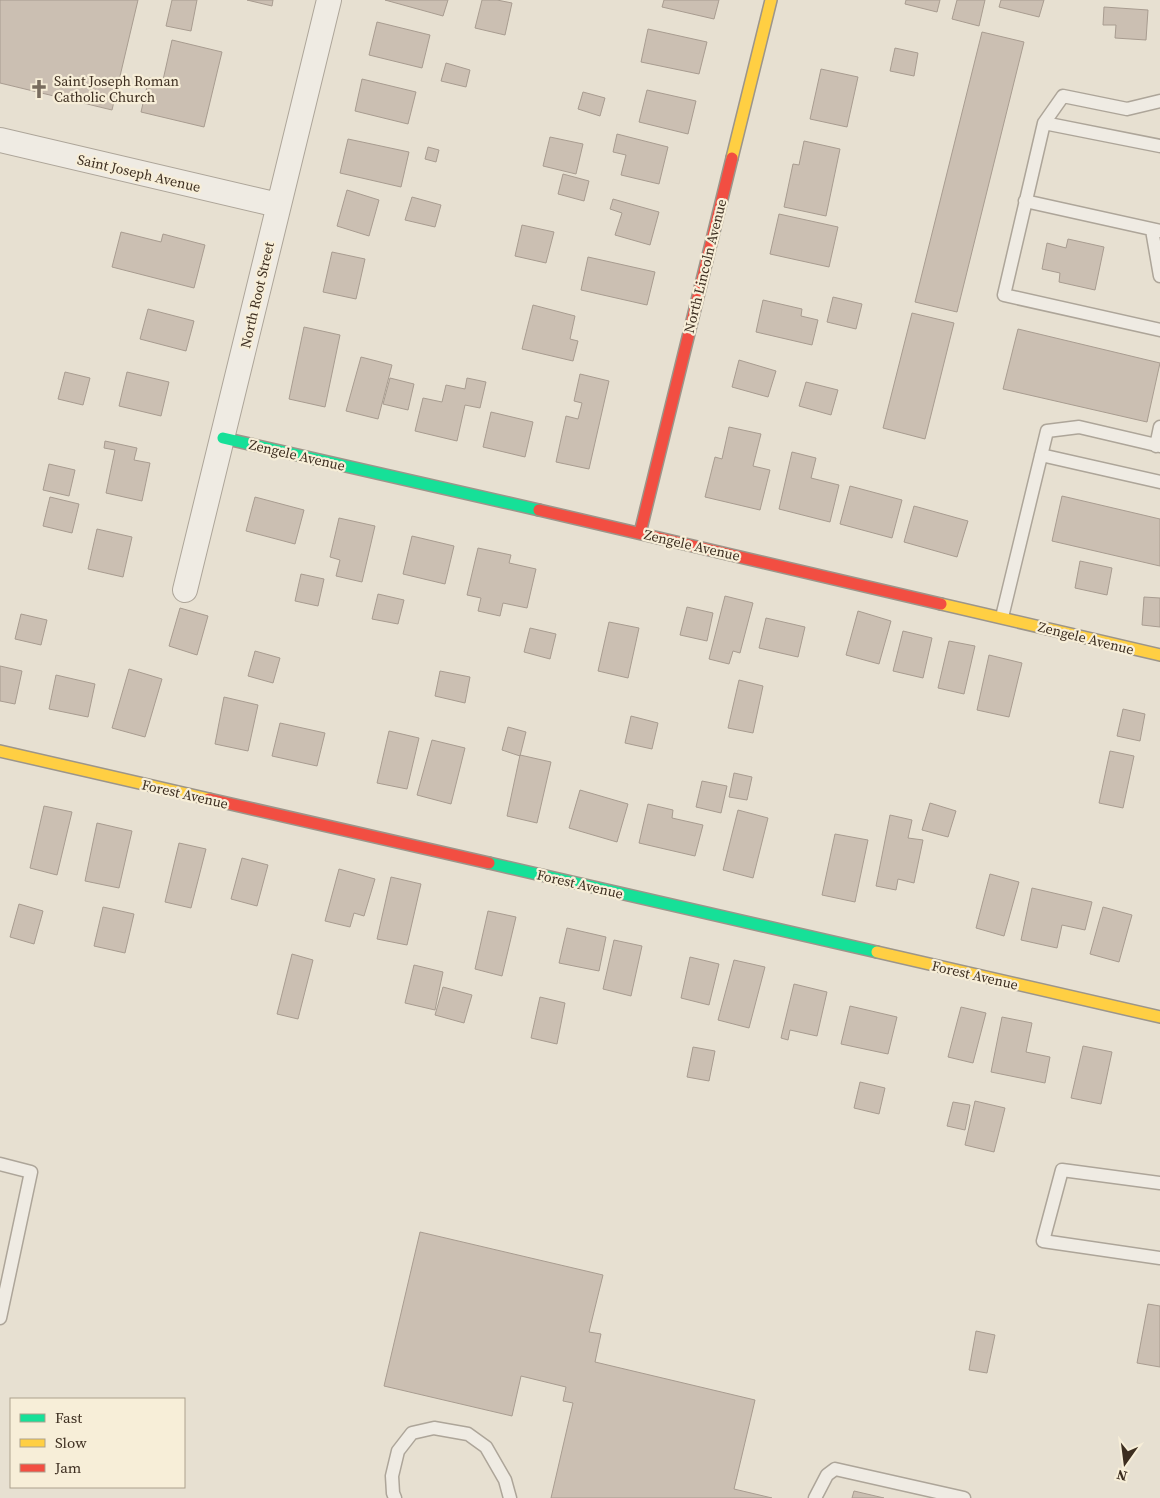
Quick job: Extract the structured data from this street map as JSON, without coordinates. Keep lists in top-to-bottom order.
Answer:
{
  "streets": {
    "street": [
      "Saint Joseph Avenue",
      "North Lincoln Avenue",
      "North Root Street",
      "Zengele Avenue",
      "Forest Avenue"
    ]
  },
  "crossings": [
    ["Saint Joseph Avenue", "North Root Street"],
    ["North Lincoln Avenue", "Zengele Avenue"],
    ["North Root Street", "Zengele Avenue"]
  ],
  "places": {
    "church": ["Saint Joseph Roman Catholic Church"]
  },
  "legend": ["Fast", "Slow", "Jam"],
  "north": "bottom"
}
